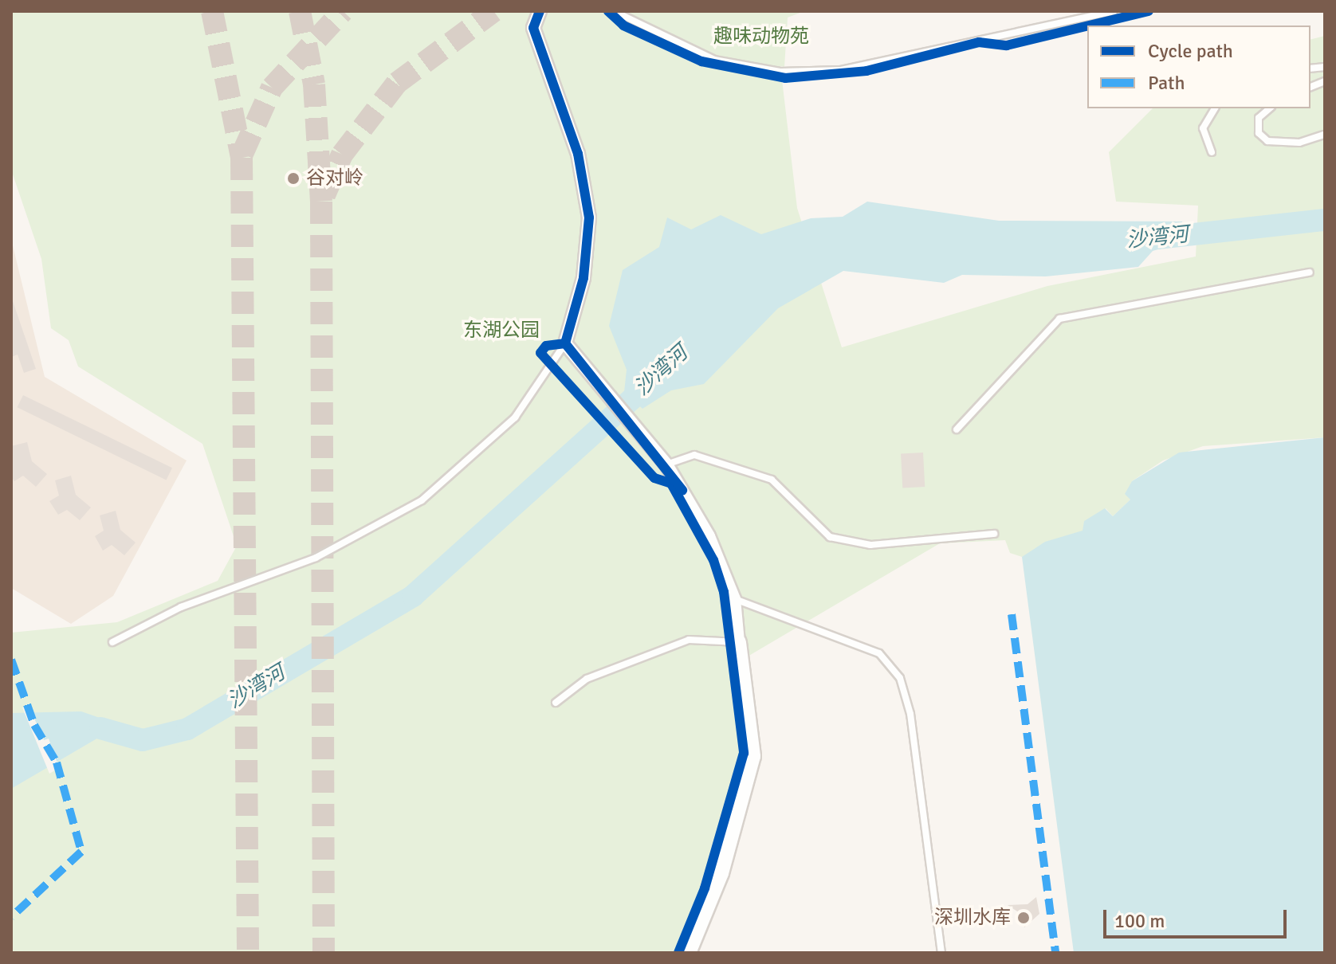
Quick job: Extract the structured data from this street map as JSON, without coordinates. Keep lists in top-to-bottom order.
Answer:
{
  "water": ["沙湾河"],
  "parks": ["趣味动物苑", "东湖公园"],
  "places": ["谷对岭", "深圳水库"],
  "legend": ["Cycle path", "Path"],
  "scale_bar": "100 m"
}
